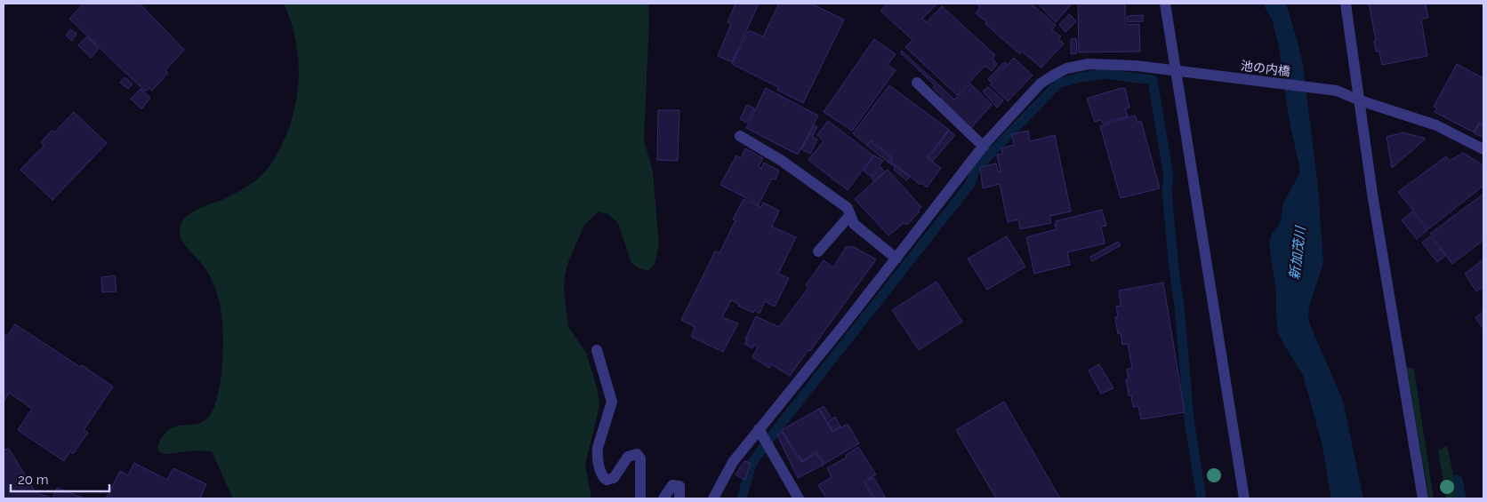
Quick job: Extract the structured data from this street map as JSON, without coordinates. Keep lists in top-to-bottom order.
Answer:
{
  "streets": {
    "street": ["池の内橋"]
  },
  "water": ["新加茂川"],
  "scale_bar": "20 m"
}
